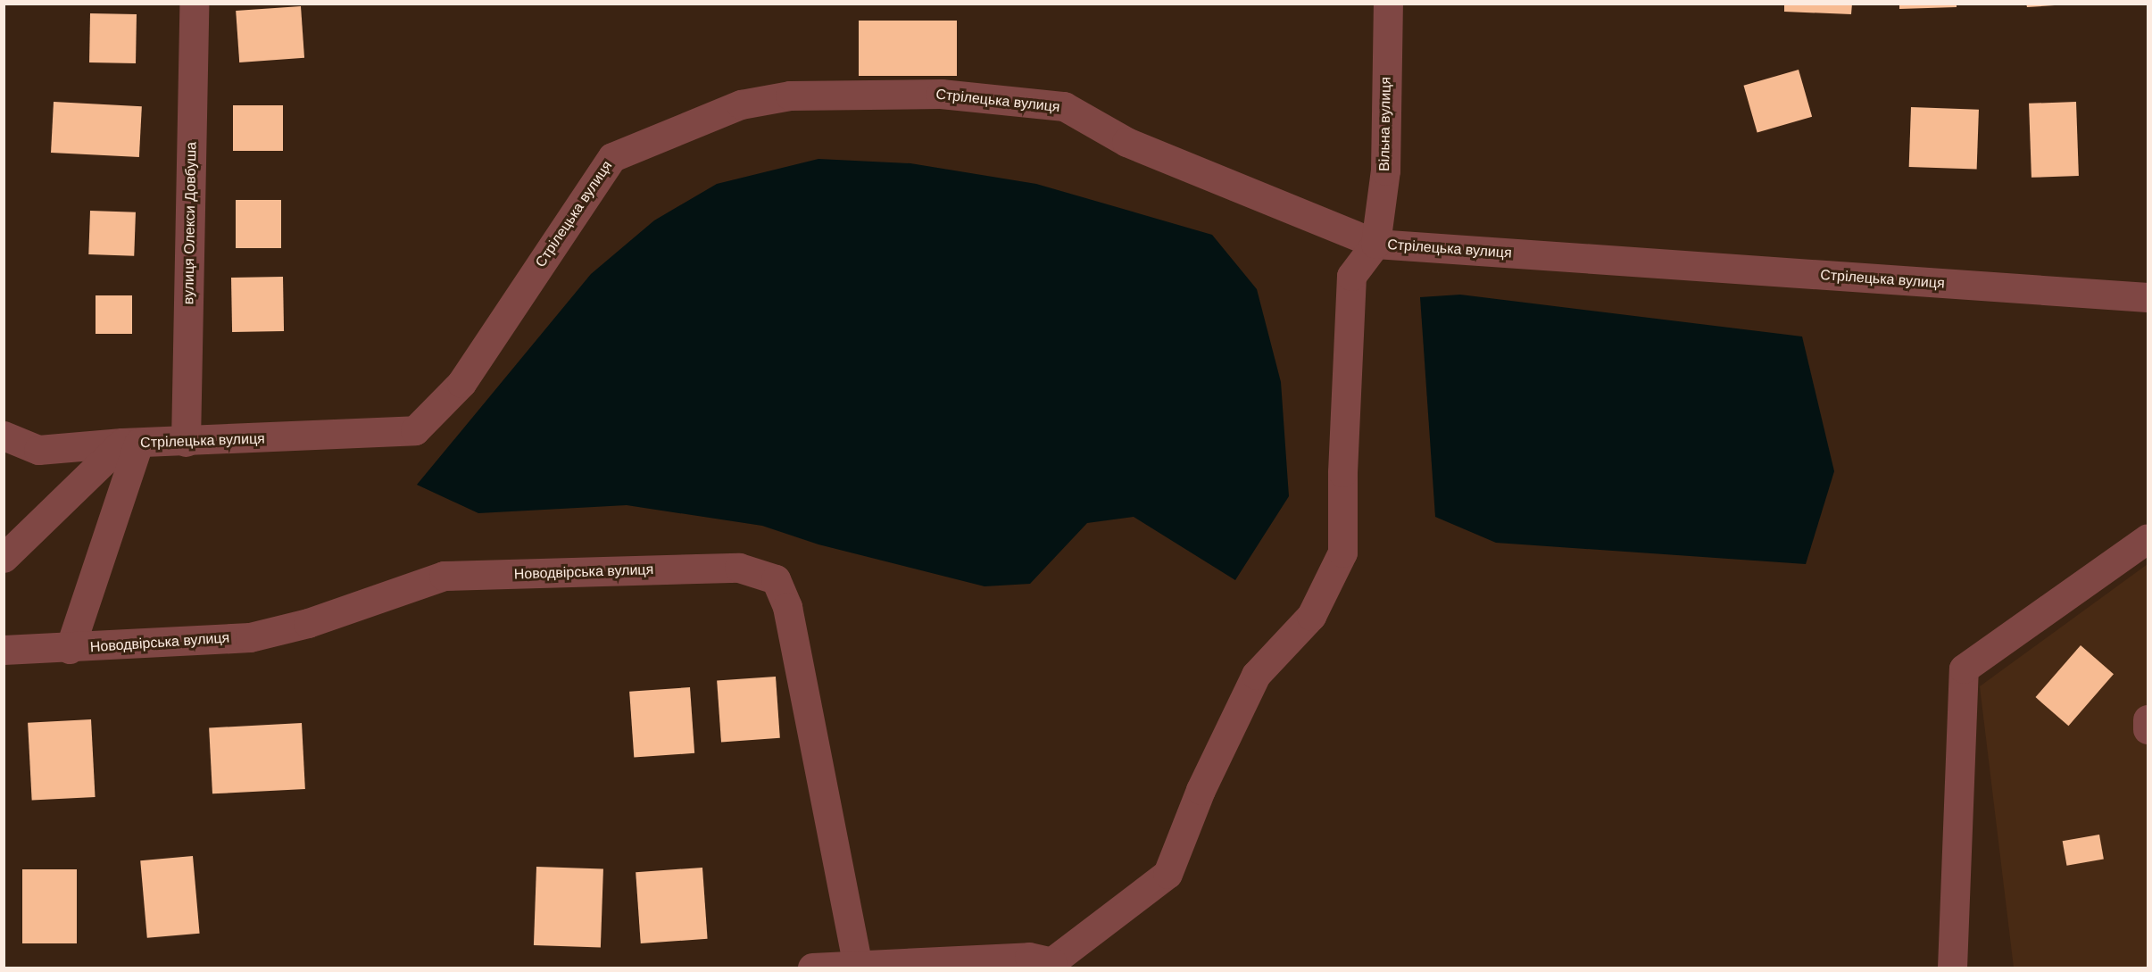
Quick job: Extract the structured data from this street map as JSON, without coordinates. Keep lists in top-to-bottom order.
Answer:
{
  "streets": {
    "street": [
      "Стрілецька вулиця",
      "Вільна вулиця",
      "вулиця Олекси Довбуша",
      "Новодвірська вулиця"
    ]
  },
  "crossings": [
    ["Стрілецька вулиця", "Вільна вулиця"],
    ["Стрілецька вулиця", "вулиця Олекси Довбуша"]
  ]
}
